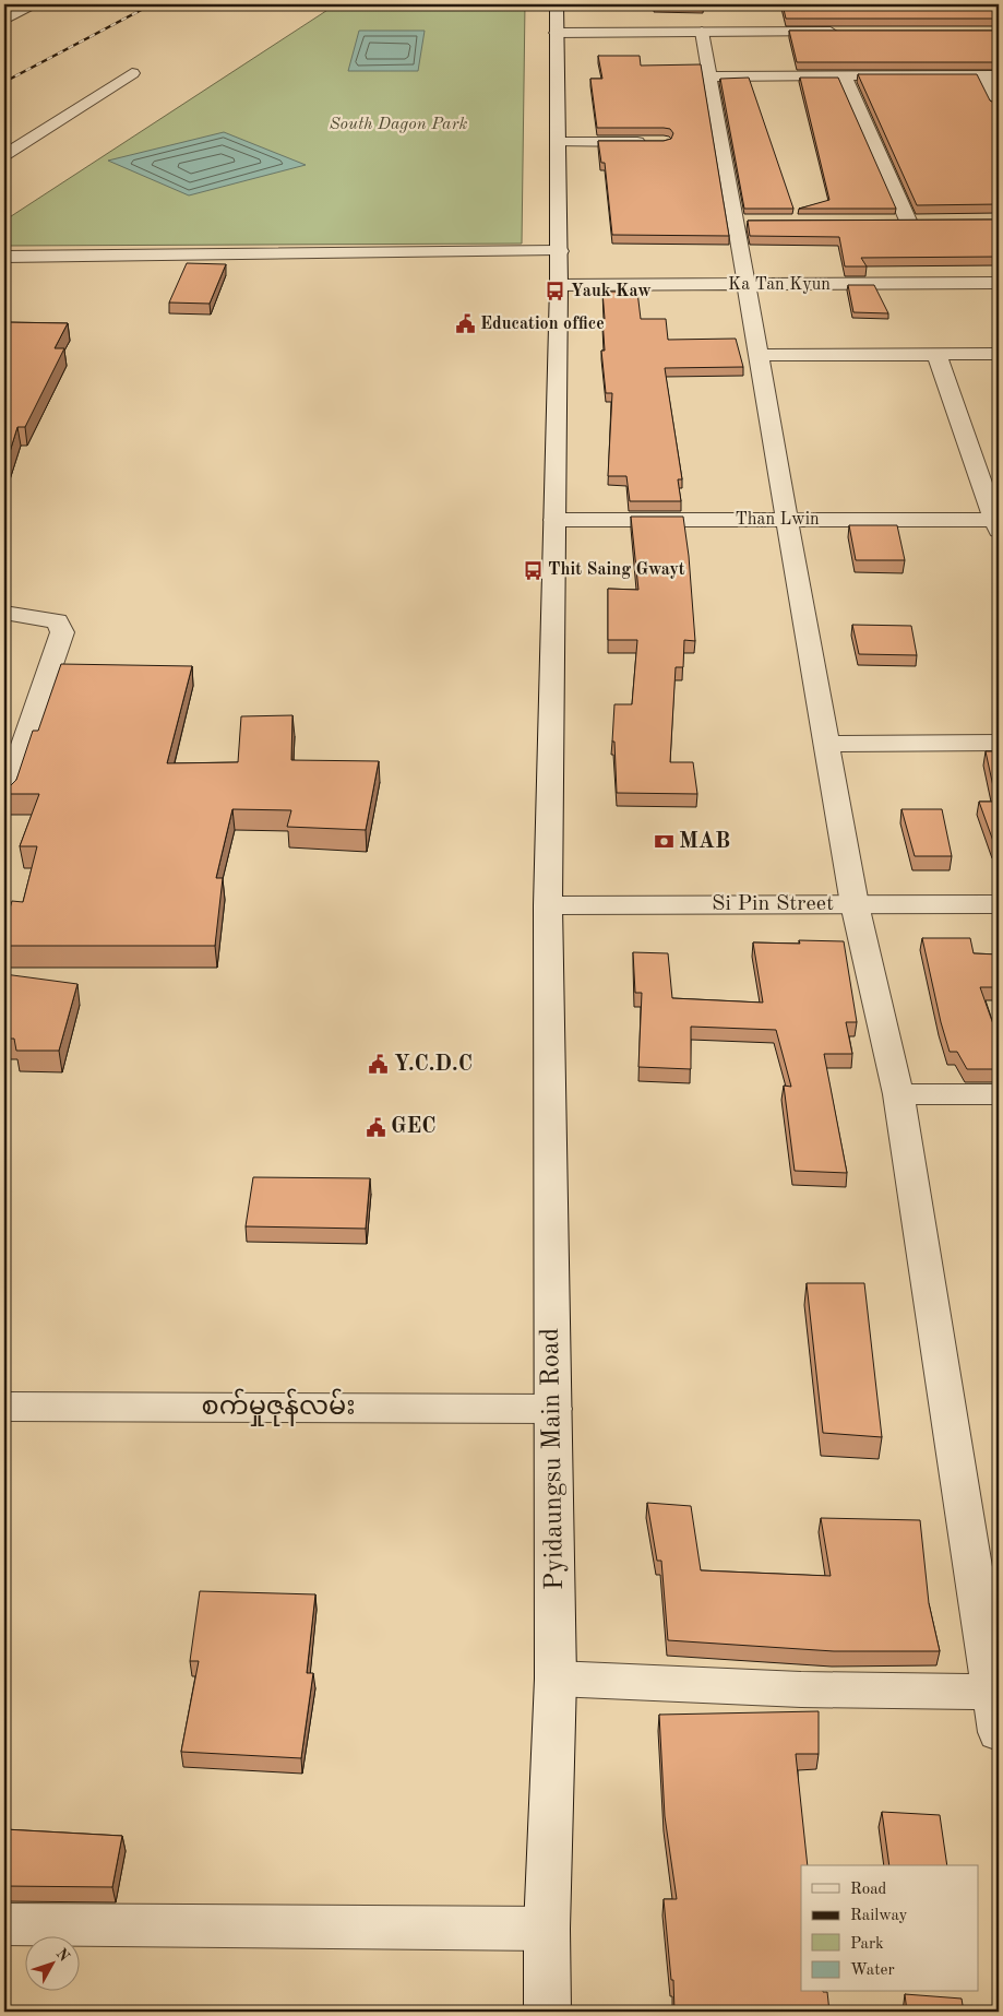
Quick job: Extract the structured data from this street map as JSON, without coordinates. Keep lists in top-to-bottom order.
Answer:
{
  "streets": {
    "street": [
      "Ka Tan Kyun",
      "Than Lwin",
      "Si Pin Street",
      "စက်မှုဇုန်လမ်း",
      "Pyidaungsu Main Road"
    ]
  },
  "crossings": [
    ["Ka Tan Kyun", "Pyidaungsu Main Road"],
    ["Than Lwin", "Pyidaungsu Main Road"],
    ["Si Pin Street", "Pyidaungsu Main Road"],
    ["စက်မှုဇုန်လမ်း", "Pyidaungsu Main Road"]
  ],
  "parks": ["South Dagon Park"],
  "places": {
    "bus stop": ["Yauk Kaw", "Thit Saing Gwayt"],
    "public building": ["Education office", "Y.C.D.C", "GEC"],
    "bank": ["MAB"]
  },
  "legend": [
    "Road",
    "Railway",
    "Park",
    "Water"
  ],
  "north": "top right"
}
